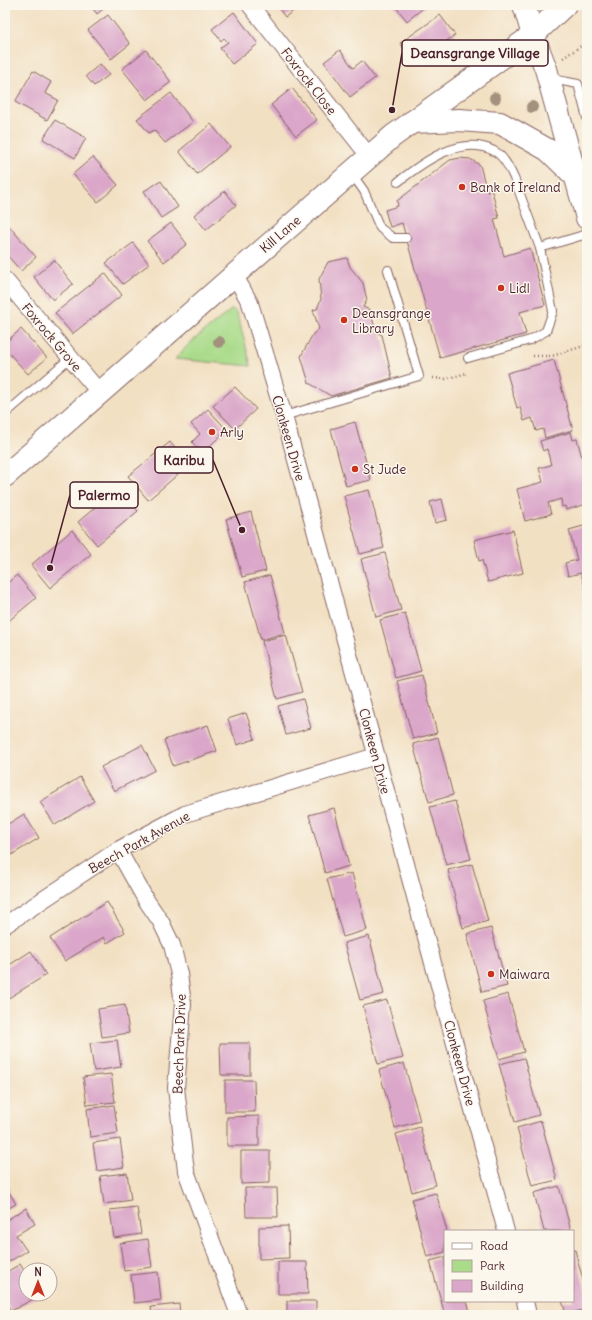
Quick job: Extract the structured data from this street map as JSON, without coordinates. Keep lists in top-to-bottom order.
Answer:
{
  "streets": {
    "main road": ["Kill Lane"],
    "street": [
      "Foxrock Close",
      "Foxrock Grove",
      "Clonkeen Drive",
      "Beech Park Avenue",
      "Beech Park Drive"
    ]
  },
  "crossings": [
    ["Foxrock Close", "Kill Lane"],
    ["Kill Lane", "Foxrock Grove"],
    ["Kill Lane", "Clonkeen Drive"],
    ["Clonkeen Drive", "Beech Park Avenue"],
    ["Beech Park Avenue", "Beech Park Drive"]
  ],
  "places": [
    "Deansgrange Village",
    "Bank of Ireland",
    "Lidl",
    "Deansgrange Library",
    "Arly",
    "St Jude",
    "Karibu",
    "Palermo",
    "Maiwara"
  ],
  "legend": ["Road", "Park", "Building"],
  "north": "top"
}
